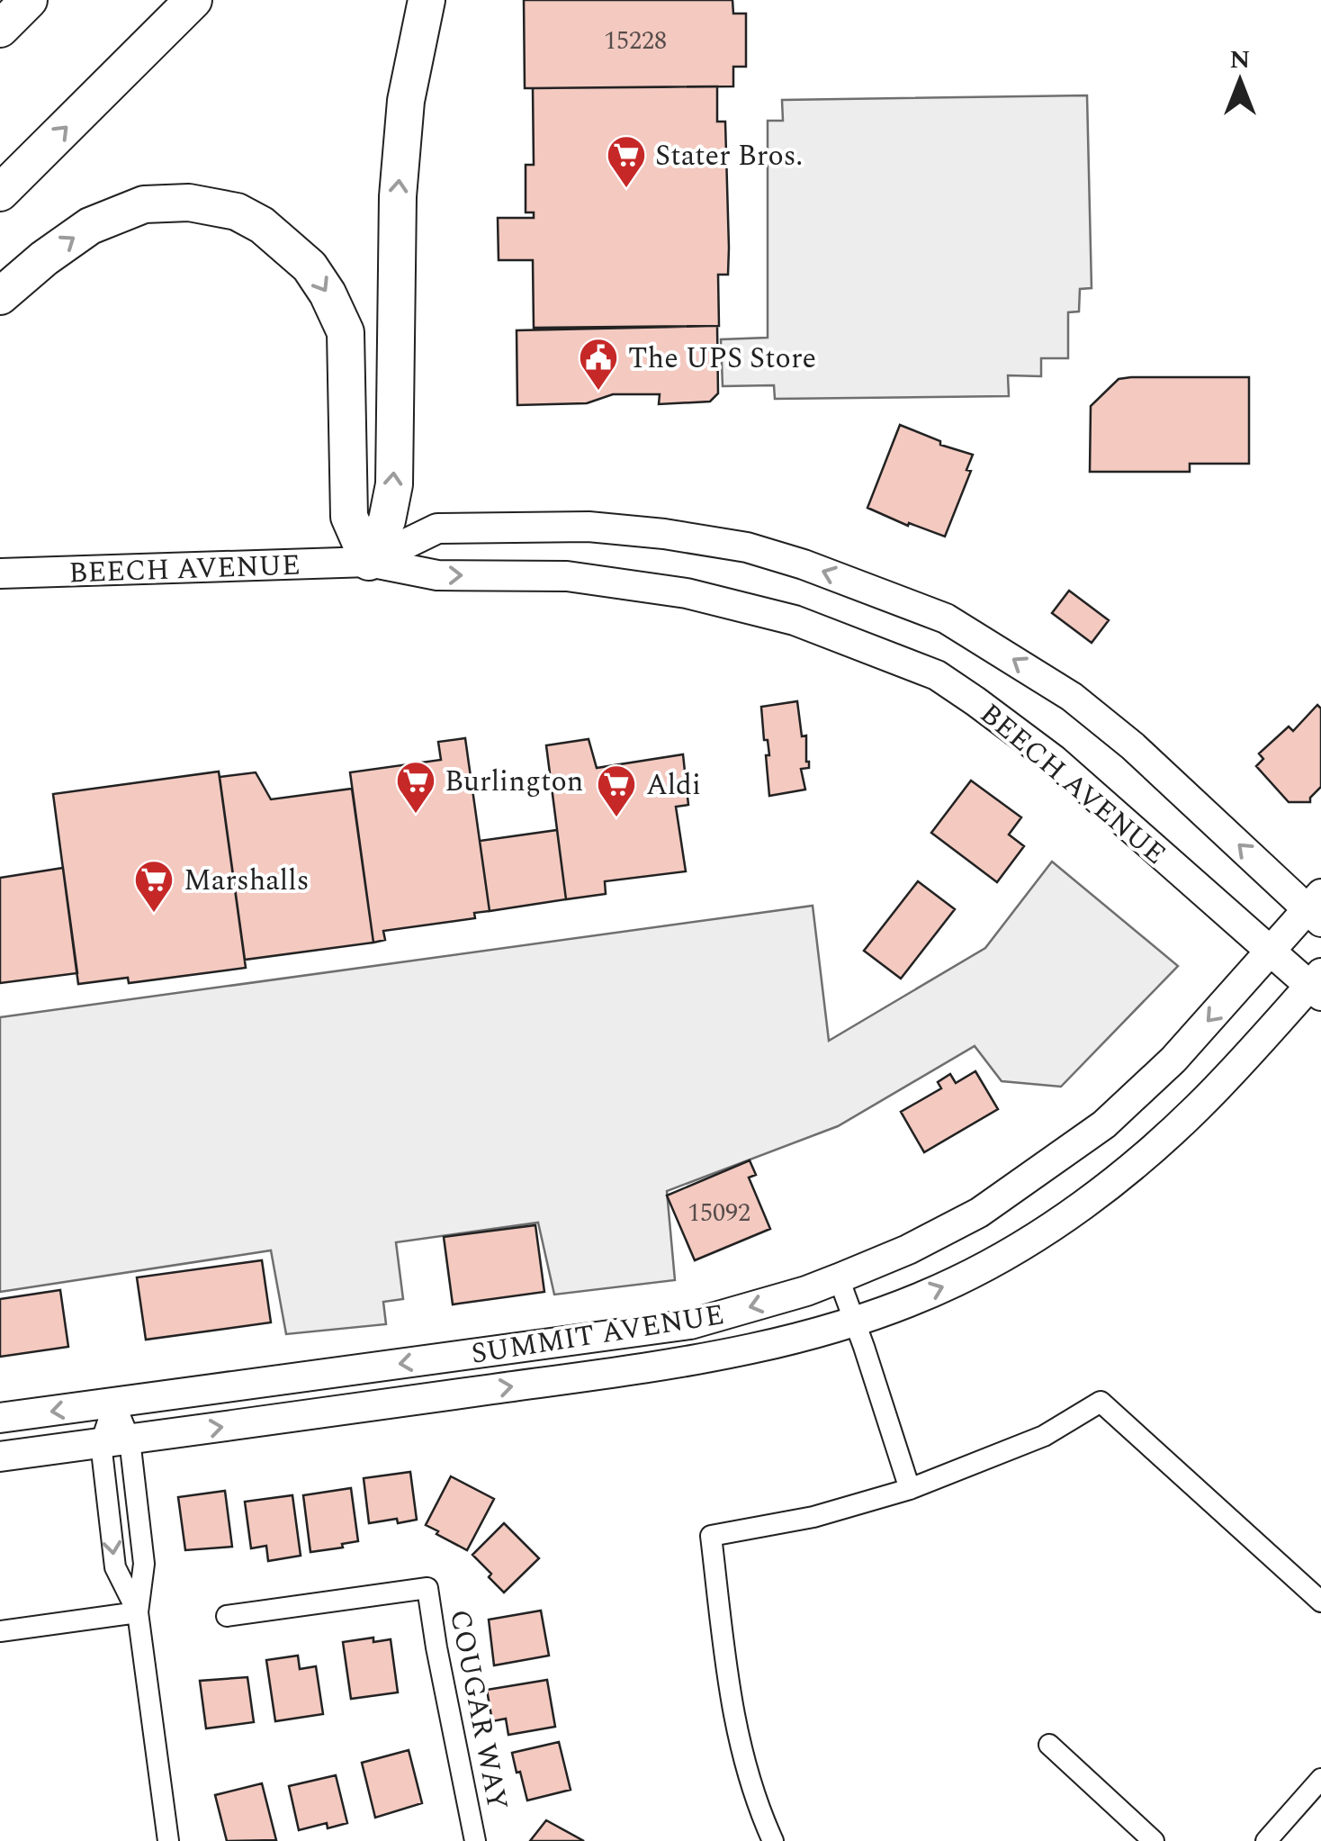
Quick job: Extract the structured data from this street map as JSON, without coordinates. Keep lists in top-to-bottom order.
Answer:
{
  "streets": {
    "street": ["BEECH AVENUE", "SUMMIT AVENUE", "COUGAR WAY"]
  },
  "crossings": [
    ["BEECH AVENUE", "SUMMIT AVENUE"]
  ],
  "places": {
    "supermarket": [
      "Stater Bros.",
      "Burlington",
      "Aldi",
      "Marshalls"
    ],
    "public building": ["The UPS Store"]
  },
  "house_numbers": ["15228", "15092"],
  "north": "top"
}
